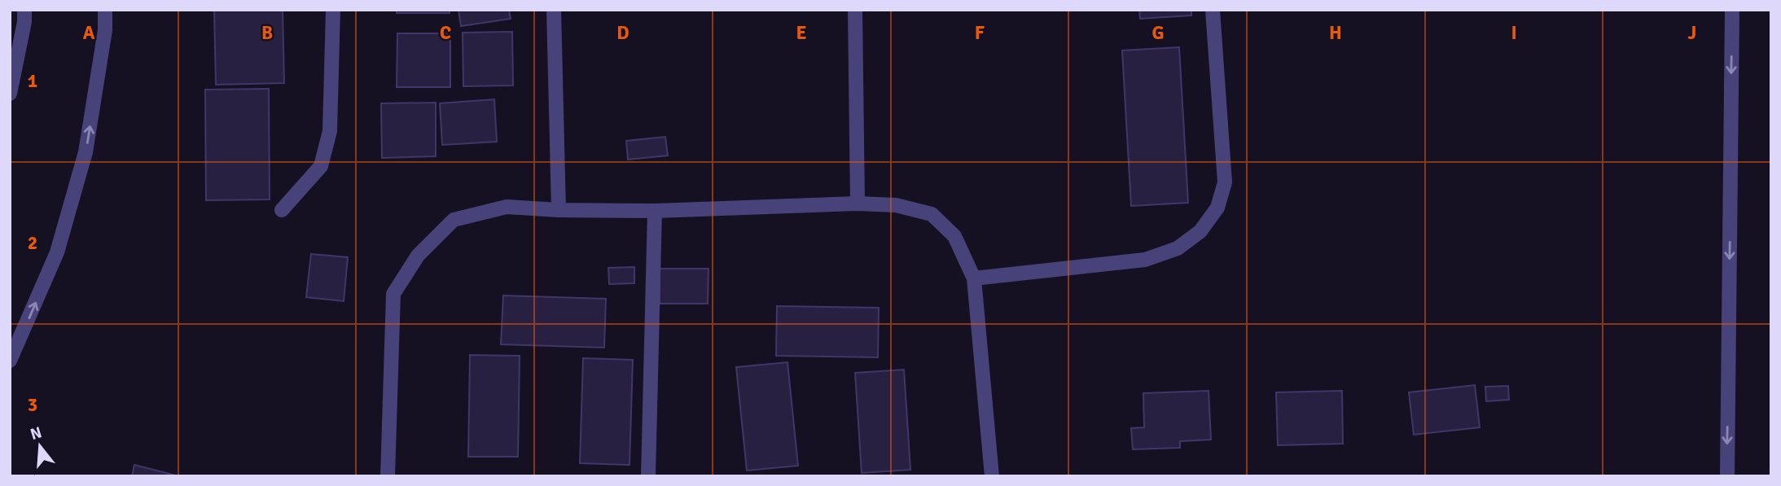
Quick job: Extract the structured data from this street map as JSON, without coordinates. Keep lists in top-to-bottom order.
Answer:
{
  "north": "top",
  "grid": {
    "columns": [
      "A",
      "B",
      "C",
      "D",
      "E",
      "F",
      "G",
      "H",
      "I",
      "J"
    ],
    "rows": ["1", "2", "3"]
  }
}
